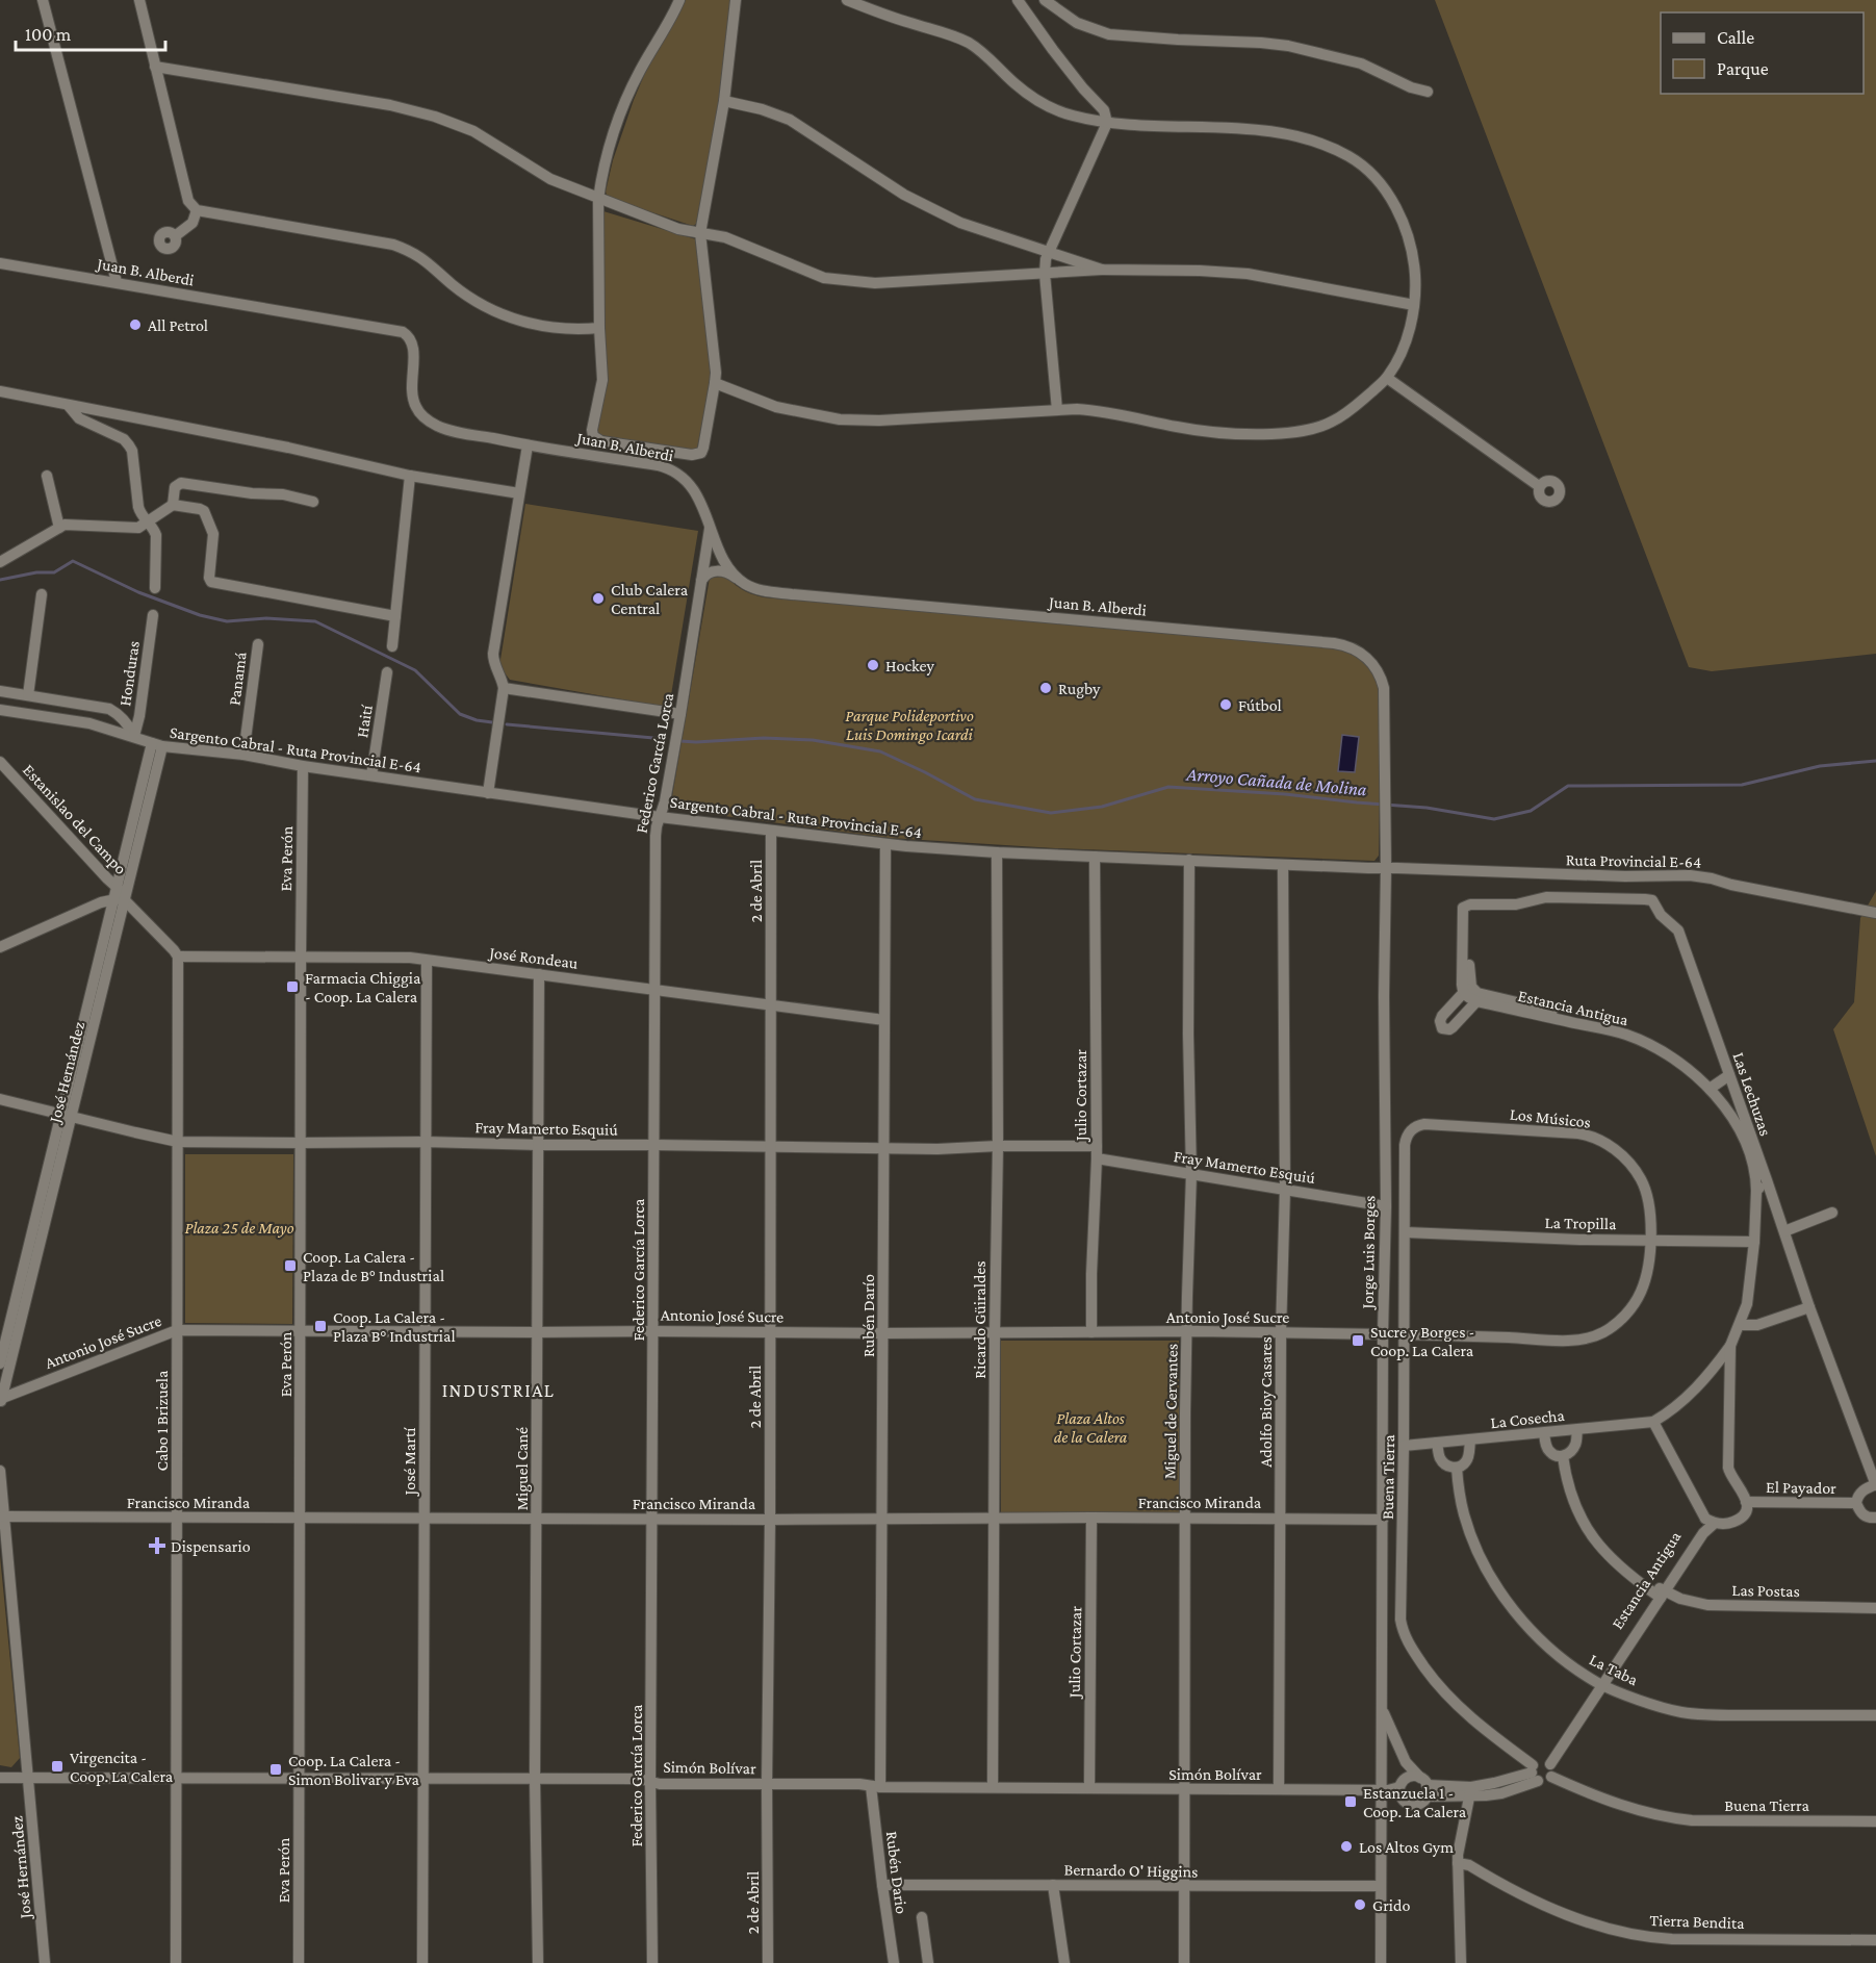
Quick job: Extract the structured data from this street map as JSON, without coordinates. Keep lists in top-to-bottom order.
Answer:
{
  "streets": {
    "street": [
      "Juan B. Alberdi",
      "Honduras",
      "Panamá",
      "Haití",
      "Sargento Cabral - Ruta Provincial E-64",
      "Federico García Lorca",
      "Estanislao del Campo",
      "Eva Perón",
      "Ruta Provincial E-64",
      "2 de Abril",
      "José Rondeau",
      "Estancia Antigua",
      "José Hernández",
      "Las Lechuzas",
      "Julio Cortazar",
      "Los Músicos",
      "Fray Mamerto Esquiú",
      "La Tropilla",
      "Jorge Luis Borges",
      "Antonio José Sucre",
      "Rubén Darío",
      "Ricardo Güiraldes",
      "Adolfo Bioy Casares",
      "Miguel de Cervantes",
      "La Cosecha",
      "Cabo 1 Brizuela",
      "José Martí",
      "Miguel Cané",
      "Buena Tierra",
      "El Payador",
      "Francisco Miranda",
      "Las Postas",
      "La Taba",
      "Simón Bolívar",
      "Bernardo O' Higgins",
      "Rubén Dario",
      "Tierra Bendita"
    ]
  },
  "crossings": [
    ["Juan B. Alberdi", "Federico García Lorca"],
    ["Juan B. Alberdi", "Jorge Luis Borges"],
    ["Honduras", "Sargento Cabral - Ruta Provincial E-64"],
    ["Panamá", "Sargento Cabral - Ruta Provincial E-64"],
    ["Haití", "Sargento Cabral - Ruta Provincial E-64"],
    ["Sargento Cabral - Ruta Provincial E-64", "Federico García Lorca"],
    ["Sargento Cabral - Ruta Provincial E-64", "Eva Perón"],
    ["Sargento Cabral - Ruta Provincial E-64", "Ruta Provincial E-64"],
    ["Sargento Cabral - Ruta Provincial E-64", "2 de Abril"],
    ["Sargento Cabral - Ruta Provincial E-64", "José Hernández"],
    ["Sargento Cabral - Ruta Provincial E-64", "Julio Cortazar"],
    ["Sargento Cabral - Ruta Provincial E-64", "Jorge Luis Borges"],
    ["Sargento Cabral - Ruta Provincial E-64", "Rubén Darío"],
    ["Sargento Cabral - Ruta Provincial E-64", "Ricardo Güiraldes"],
    ["Sargento Cabral - Ruta Provincial E-64", "Adolfo Bioy Casares"],
    ["Sargento Cabral - Ruta Provincial E-64", "Miguel de Cervantes"],
    ["Federico García Lorca", "José Rondeau"],
    ["Federico García Lorca", "Fray Mamerto Esquiú"],
    ["Federico García Lorca", "Antonio José Sucre"],
    ["Federico García Lorca", "Francisco Miranda"],
    ["Federico García Lorca", "Simón Bolívar"],
    ["Estanislao del Campo", "José Hernández"],
    ["Eva Perón", "José Rondeau"],
    ["Eva Perón", "Fray Mamerto Esquiú"],
    ["Eva Perón", "Antonio José Sucre"],
    ["Eva Perón", "Francisco Miranda"],
    ["Eva Perón", "Simón Bolívar"],
    ["Ruta Provincial E-64", "Jorge Luis Borges"],
    ["2 de Abril", "José Rondeau"],
    ["2 de Abril", "Fray Mamerto Esquiú"],
    ["2 de Abril", "Antonio José Sucre"],
    ["2 de Abril", "Francisco Miranda"],
    ["2 de Abril", "Simón Bolívar"],
    ["José Rondeau", "Rubén Darío"],
    ["José Rondeau", "Cabo 1 Brizuela"],
    ["José Rondeau", "José Martí"],
    ["José Rondeau", "Miguel Cané"],
    ["Estancia Antigua", "Las Lechuzas"],
    ["Estancia Antigua", "La Tropilla"],
    ["Estancia Antigua", "La Cosecha"],
    ["Estancia Antigua", "Buena Tierra"],
    ["Estancia Antigua", "El Payador"],
    ["Estancia Antigua", "Las Postas"],
    ["Estancia Antigua", "La Taba"],
    ["José Hernández", "Fray Mamerto Esquiú"],
    ["José Hernández", "Antonio José Sucre"],
    ["José Hernández", "Francisco Miranda"],
    ["José Hernández", "Simón Bolívar"],
    ["Las Lechuzas", "El Payador"],
    ["Julio Cortazar", "Fray Mamerto Esquiú"],
    ["Julio Cortazar", "Antonio José Sucre"],
    ["Julio Cortazar", "Francisco Miranda"],
    ["Julio Cortazar", "Simón Bolívar"],
    ["Los Músicos", "La Tropilla"],
    ["Los Músicos", "Buena Tierra"],
    ["Fray Mamerto Esquiú", "Jorge Luis Borges"],
    ["Fray Mamerto Esquiú", "Rubén Darío"],
    ["Fray Mamerto Esquiú", "Ricardo Güiraldes"],
    ["Fray Mamerto Esquiú", "Adolfo Bioy Casares"],
    ["Fray Mamerto Esquiú", "Miguel de Cervantes"],
    ["Fray Mamerto Esquiú", "Cabo 1 Brizuela"],
    ["Fray Mamerto Esquiú", "José Martí"],
    ["Fray Mamerto Esquiú", "Miguel Cané"],
    ["La Tropilla", "Buena Tierra"],
    ["Jorge Luis Borges", "Antonio José Sucre"],
    ["Jorge Luis Borges", "Francisco Miranda"],
    ["Jorge Luis Borges", "Simón Bolívar"],
    ["Jorge Luis Borges", "Bernardo O' Higgins"],
    ["Antonio José Sucre", "Rubén Darío"],
    ["Antonio José Sucre", "Ricardo Güiraldes"],
    ["Antonio José Sucre", "Adolfo Bioy Casares"],
    ["Antonio José Sucre", "Miguel de Cervantes"],
    ["Antonio José Sucre", "Cabo 1 Brizuela"],
    ["Antonio José Sucre", "José Martí"],
    ["Antonio José Sucre", "Miguel Cané"],
    ["Rubén Darío", "Francisco Miranda"],
    ["Rubén Darío", "Simón Bolívar"],
    ["Rubén Darío", "Rubén Dario"],
    ["Ricardo Güiraldes", "Francisco Miranda"],
    ["Ricardo Güiraldes", "Simón Bolívar"],
    ["Adolfo Bioy Casares", "Francisco Miranda"],
    ["Adolfo Bioy Casares", "Simón Bolívar"],
    ["Miguel de Cervantes", "Francisco Miranda"],
    ["Miguel de Cervantes", "Simón Bolívar"],
    ["Miguel de Cervantes", "Bernardo O' Higgins"],
    ["La Cosecha", "Buena Tierra"],
    ["Cabo 1 Brizuela", "Francisco Miranda"],
    ["Cabo 1 Brizuela", "Simón Bolívar"],
    ["José Martí", "Francisco Miranda"],
    ["José Martí", "Simón Bolívar"],
    ["Miguel Cané", "Francisco Miranda"],
    ["Miguel Cané", "Simón Bolívar"],
    ["Simón Bolívar", "Rubén Dario"],
    ["Bernardo O' Higgins", "Rubén Dario"]
  ],
  "districts": ["INDUSTRIAL"],
  "water": ["Arroyo Cañada de Molina"],
  "parks": ["Parque Polideportivo Luis Domingo Icardi", "Plaza 25 de Mayo", "Plaza Altos de la Calera"],
  "places": {
    "other": [
      "All Petrol",
      "Club Calera Central",
      "Hockey",
      "Rugby",
      "Fútbol",
      "Los Altos Gym",
      "Grido"
    ],
    "transit": [
      "Farmacia Chiggia - Coop. La Calera",
      "Coop. La Calera - Plaza de B° Industrial",
      "Coop. La Calera - Plaza B° Industrial",
      "Sucre y Borges - Coop. La Calera",
      "Virgencita - Coop. La Calera",
      "Coop. La Calera - Simon Bolivar y Eva",
      "Estanzuela 1 - Coop. La Calera"
    ],
    "health": ["Dispensario"]
  },
  "legend": ["Calle", "Parque"],
  "scale_bar": "100 m"
}
